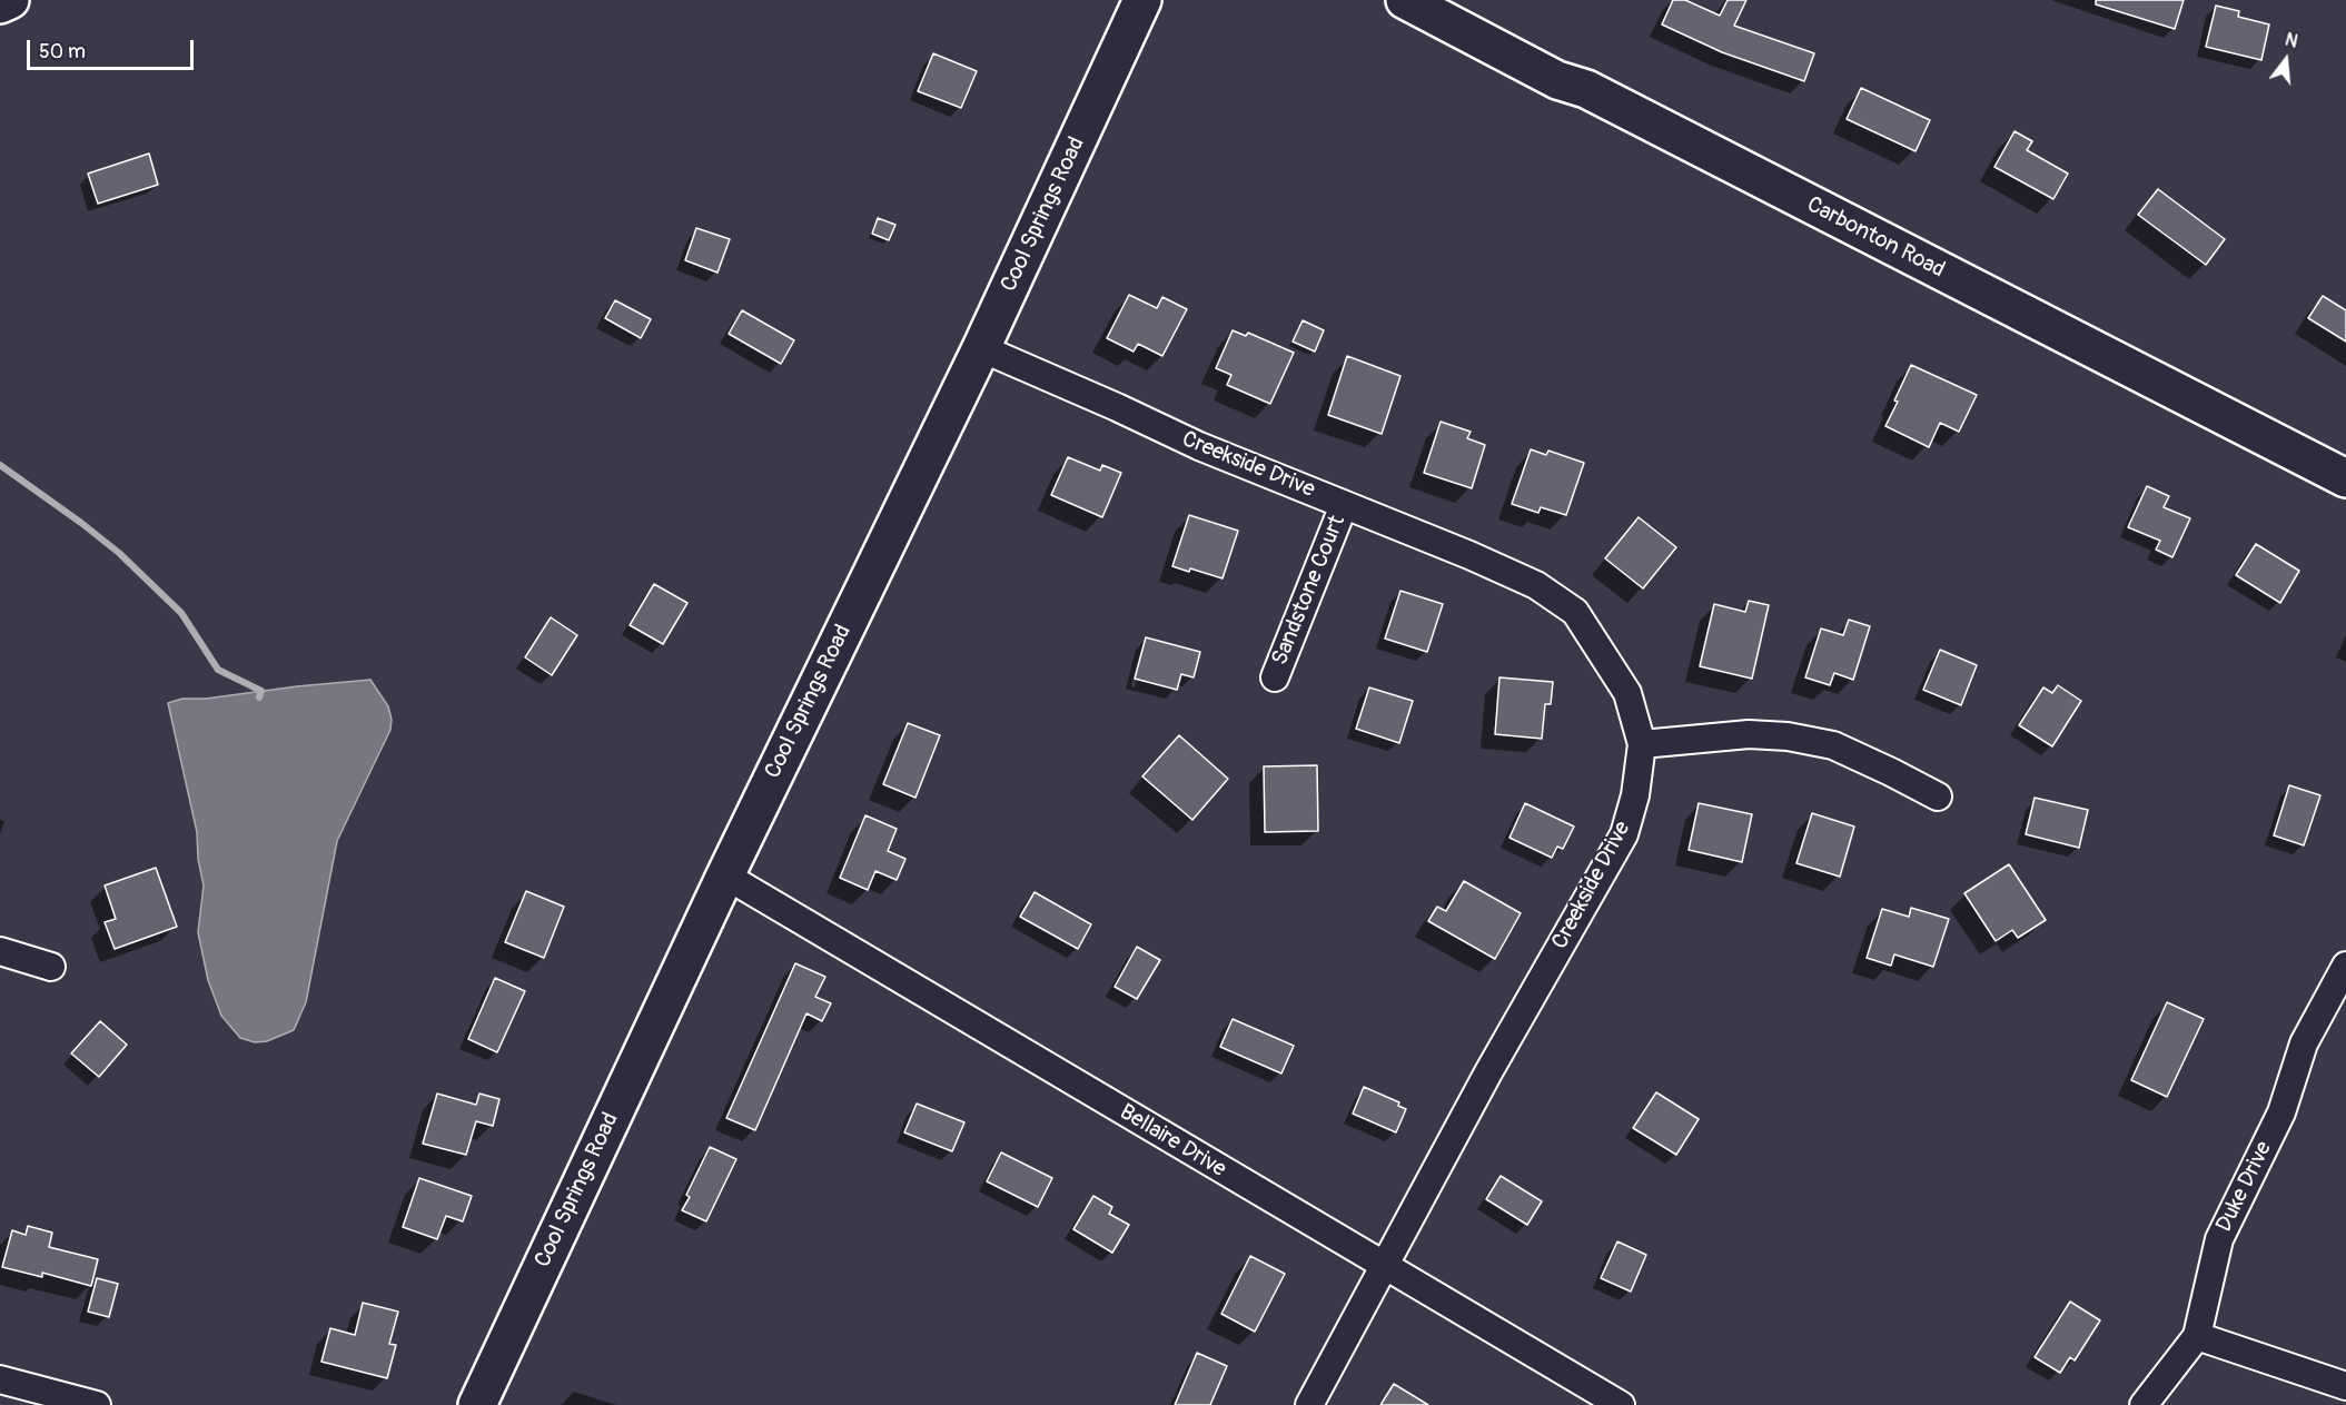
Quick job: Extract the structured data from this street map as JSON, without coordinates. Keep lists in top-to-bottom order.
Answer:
{
  "streets": {
    "street": [
      "Cool Springs Road",
      "Carbonton Road",
      "Creekside Drive",
      "Sandstone Court",
      "Bellaire Drive",
      "Duke Drive"
    ]
  },
  "crossings": [
    ["Cool Springs Road", "Creekside Drive"],
    ["Cool Springs Road", "Bellaire Drive"],
    ["Creekside Drive", "Sandstone Court"],
    ["Creekside Drive", "Bellaire Drive"]
  ],
  "scale_bar": "50 m",
  "north": "top"
}
